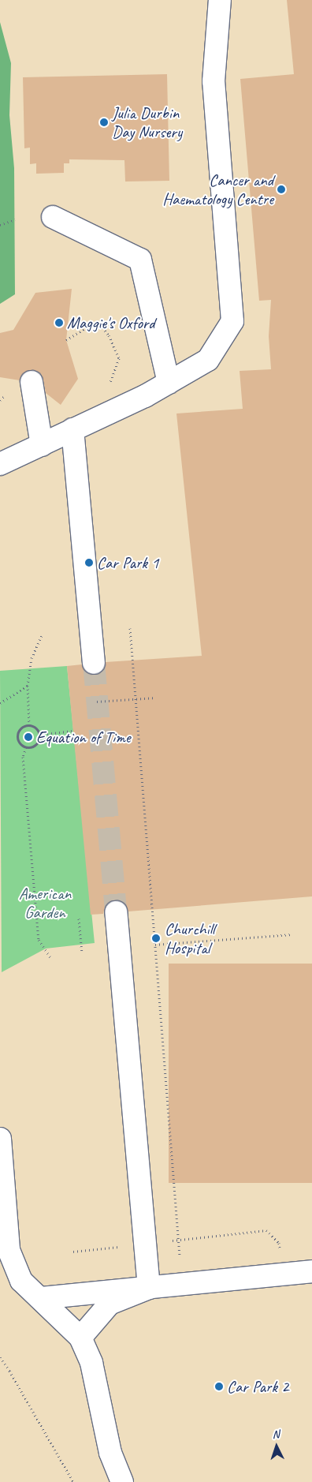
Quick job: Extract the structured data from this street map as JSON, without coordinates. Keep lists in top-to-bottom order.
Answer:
{
  "parks": ["American Garden"],
  "places": [
    "Julia Durbin Day Nursery",
    "Cancer and Haematology Centre",
    "Maggie's Oxford",
    "Car Park 1",
    "Equation of Time",
    "Churchill Hospital",
    "Car Park 2"
  ],
  "north": "top"
}
